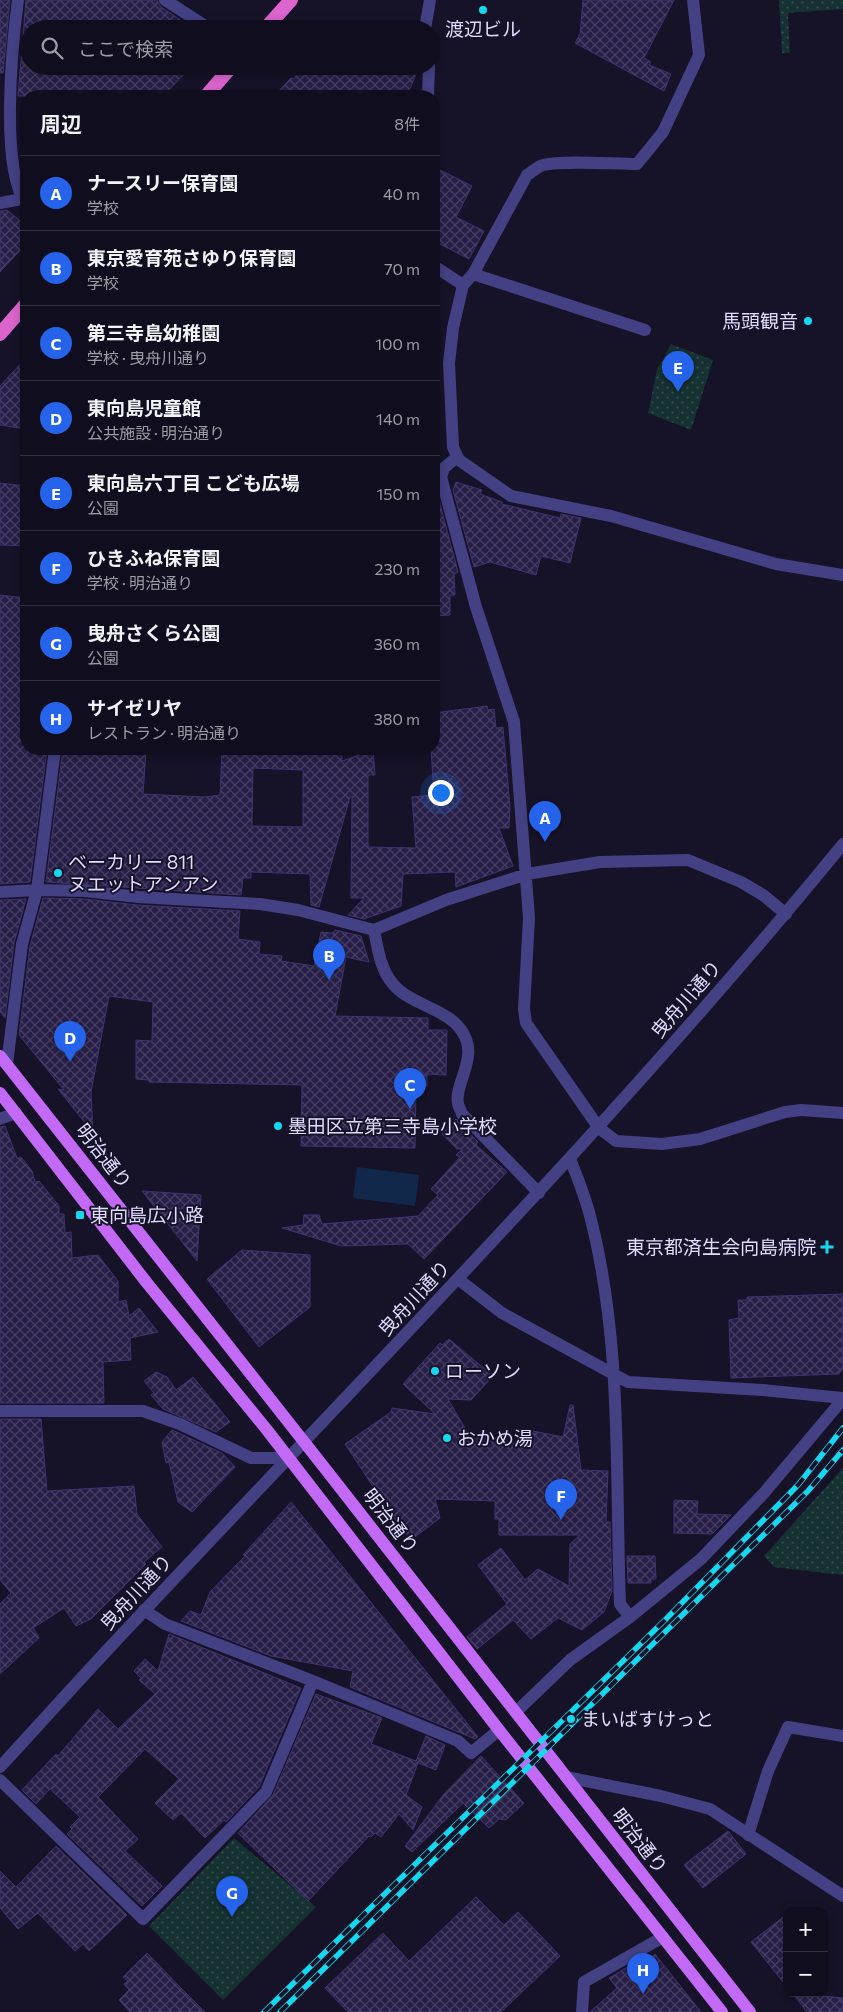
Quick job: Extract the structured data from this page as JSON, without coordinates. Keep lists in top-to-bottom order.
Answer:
{
  "streets": {
    "main road": ["明治通り"],
    "street": ["曳舟川通り"]
  },
  "crossings": [
    ["曳舟川通り", "明治通り"]
  ],
  "places": {
    "other": [
      "渡辺ビル",
      "馬頭観音",
      "ベーカリー 811 ヌエットアンアン",
      "墨田区立第三寺島小学校",
      "ローソン",
      "おかめ湯",
      "まいばすけっと"
    ],
    "transit": ["東向島広小路"],
    "health": ["東京都済生会向島病院"]
  },
  "page": {
    "search": "ここで検索",
    "heading": ["周辺", "8件"],
    "list": [
      {
        "mark": "A",
        "name": "ナースリー保育園",
        "note": "学校",
        "value": "40 m"
      },
      {
        "mark": "B",
        "name": "東京愛育苑さゆり保育園",
        "note": "学校",
        "value": "70 m"
      },
      {
        "mark": "C",
        "name": "第三寺島幼稚園",
        "note": "学校 · 曳舟川通り",
        "value": "100 m"
      },
      {
        "mark": "D",
        "name": "東向島児童館",
        "note": "公共施設 · 明治通り",
        "value": "140 m"
      },
      {
        "mark": "E",
        "name": "東向島六丁目 こども広場",
        "note": "公園",
        "value": "150 m"
      },
      {
        "mark": "F",
        "name": "ひきふね保育園",
        "note": "学校 · 明治通り",
        "value": "230 m"
      },
      {
        "mark": "G",
        "name": "曳舟さくら公園",
        "note": "公園",
        "value": "360 m"
      },
      {
        "mark": "H",
        "name": "サイゼリヤ",
        "note": "レストラン · 明治通り",
        "value": "380 m"
      }
    ],
    "pins": [
      "E",
      "A",
      "B",
      "D",
      "C",
      "F",
      "G",
      "H"
    ],
    "map_buttons": ["+", "−"]
  }
}
